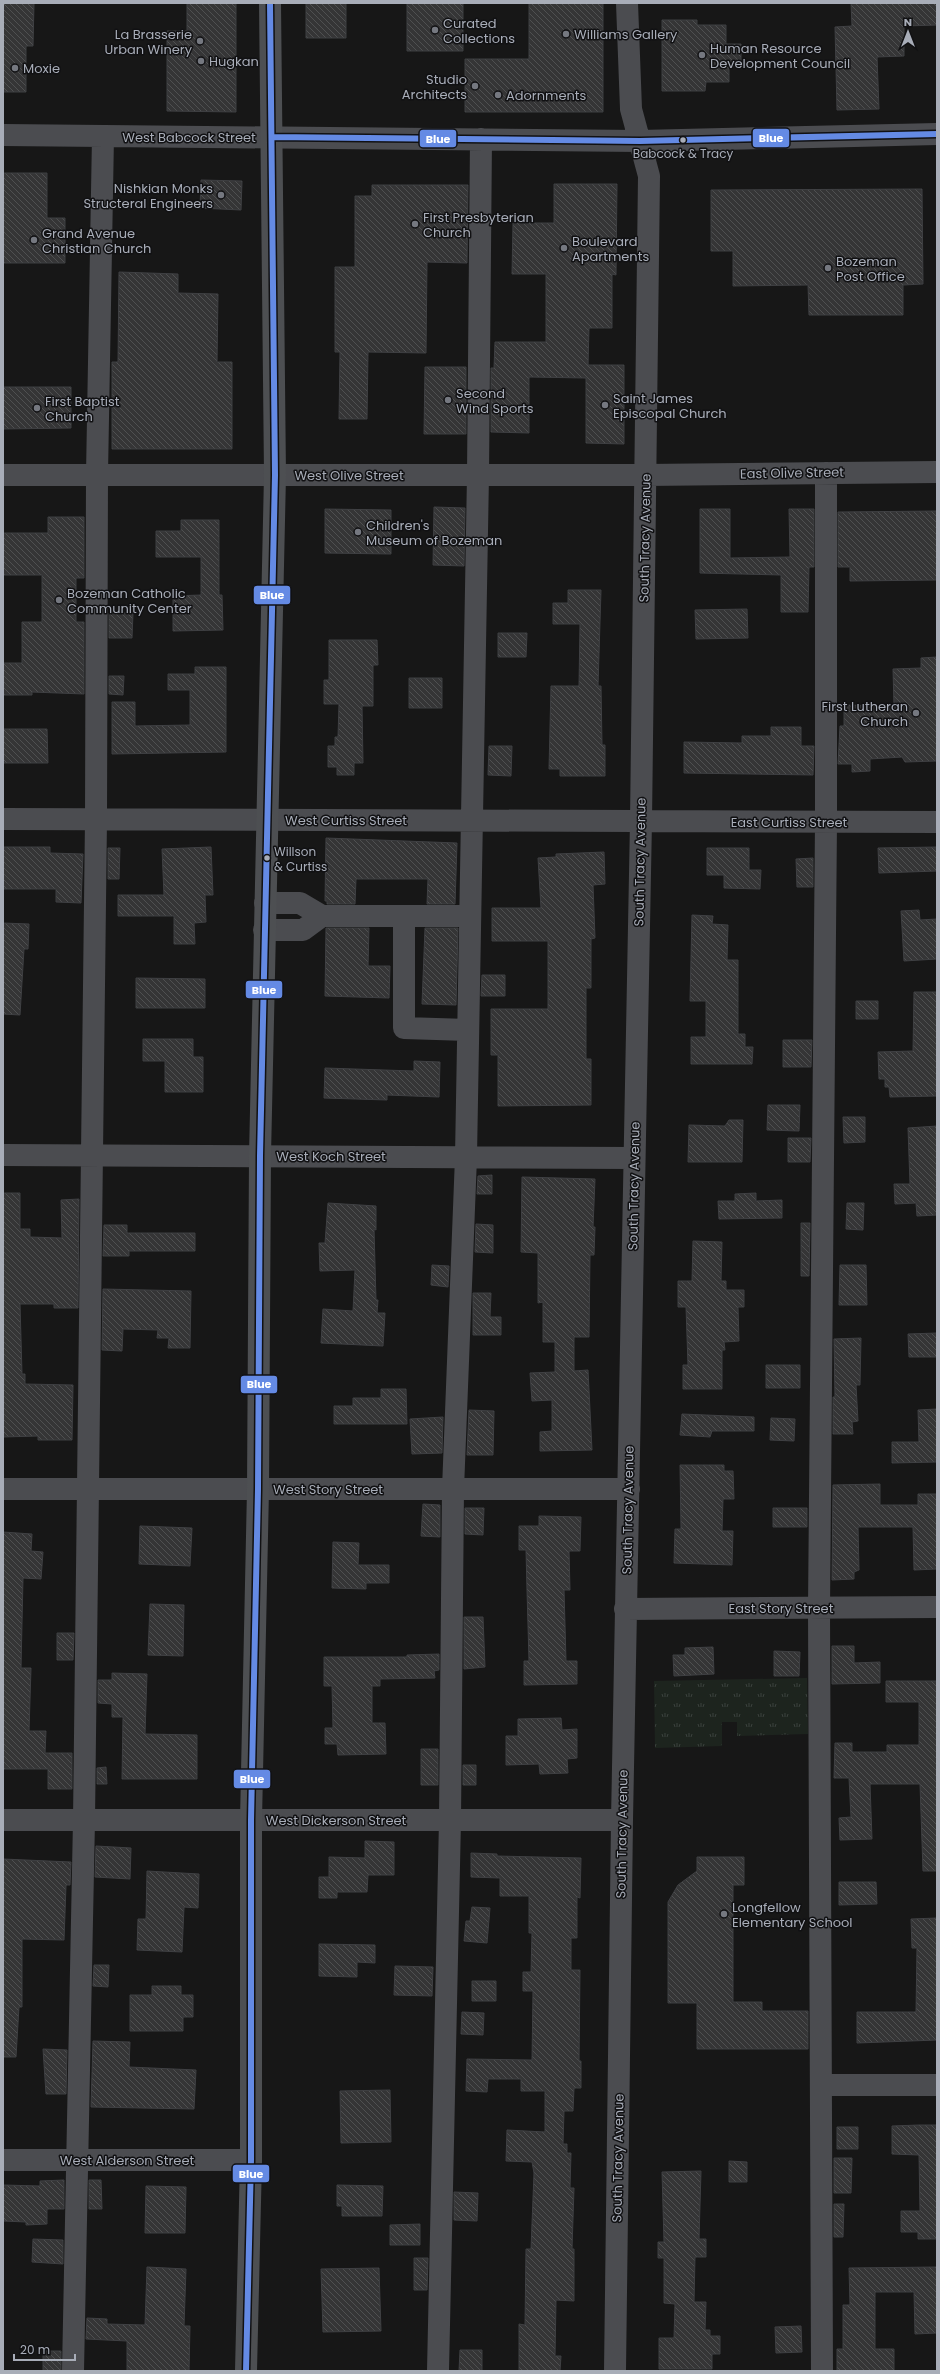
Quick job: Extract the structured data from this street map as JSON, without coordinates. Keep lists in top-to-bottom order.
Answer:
{
  "streets": {
    "street": [
      "West Babcock Street",
      "East Olive Street",
      "West Olive Street",
      "South Tracy Avenue",
      "West Curtiss Street",
      "East Curtiss Street",
      "West Koch Street",
      "West Story Street",
      "East Story Street",
      "West Dickerson Street",
      "West Alderson Street"
    ]
  },
  "crossings": [
    ["West Babcock Street", "South Tracy Avenue"],
    ["East Olive Street", "West Olive Street"],
    ["East Olive Street", "South Tracy Avenue"],
    ["West Olive Street", "South Tracy Avenue"],
    ["South Tracy Avenue", "West Curtiss Street"],
    ["South Tracy Avenue", "East Curtiss Street"],
    ["South Tracy Avenue", "West Koch Street"],
    ["South Tracy Avenue", "West Story Street"],
    ["South Tracy Avenue", "East Story Street"],
    ["South Tracy Avenue", "West Dickerson Street"],
    ["West Curtiss Street", "East Curtiss Street"]
  ],
  "places": [
    "Curated Collections",
    "Williams Gallery",
    "La Brasserie Urban Winery",
    "Human Resource Development Council",
    "Hugkan",
    "Moxie",
    "Studio Architects",
    "Adornments",
    "Babcock & Tracy",
    "Nishkian Monks Structeral Engineers",
    "First Presbyterian Church",
    "Grand Avenue Christian Church",
    "Boulevard Apartments",
    "Bozeman Post Office",
    "Second Wind Sports",
    "Saint James Episcopal Church",
    "First Baptist Church",
    "Children's Museum of Bozeman",
    "Bozeman Catholic Community Center",
    "First Lutheran Church",
    "Willson & Curtiss",
    "Longfellow Elementary School"
  ],
  "lines": ["transit line Blue"],
  "scale_bar": "20 m",
  "north": "top"
}
